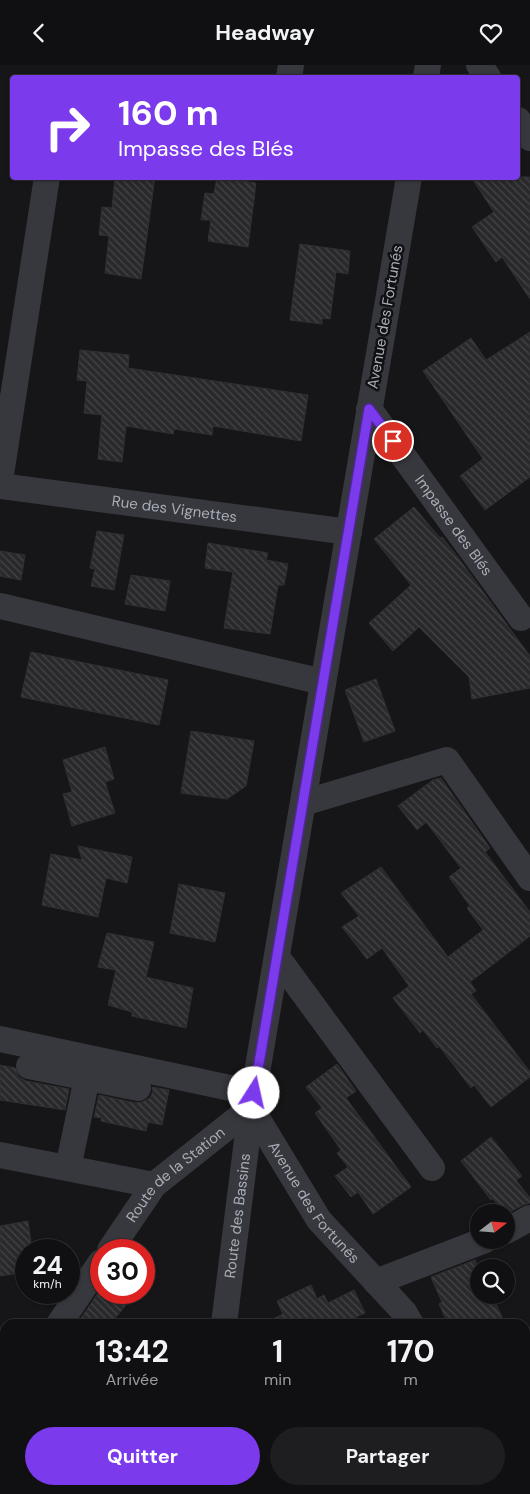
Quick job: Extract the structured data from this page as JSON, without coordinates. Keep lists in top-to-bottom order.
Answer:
{
  "streets": {
    "street": [
      "Avenue des Fortunés",
      "Rue des Vignettes",
      "Impasse des Blés",
      "Route de la Station",
      "Route des Bassins"
    ]
  },
  "crossings": [
    ["Avenue des Fortunés", "Rue des Vignettes"],
    ["Avenue des Fortunés", "Impasse des Blés"],
    ["Avenue des Fortunés", "Route de la Station"],
    ["Avenue des Fortunés", "Route des Bassins"],
    ["Route de la Station", "Route des Bassins"]
  ],
  "north": "right",
  "page": {
    "header": "Headway",
    "turn": ["160 m", "Impasse des Blés"],
    "speed": "24 km/h",
    "limit": "30",
    "eta": [
      "13:42",
      "Arrivée",
      "1",
      "min",
      "170",
      "m"
    ],
    "buttons": ["Quitter", "Partager"]
  }
}
